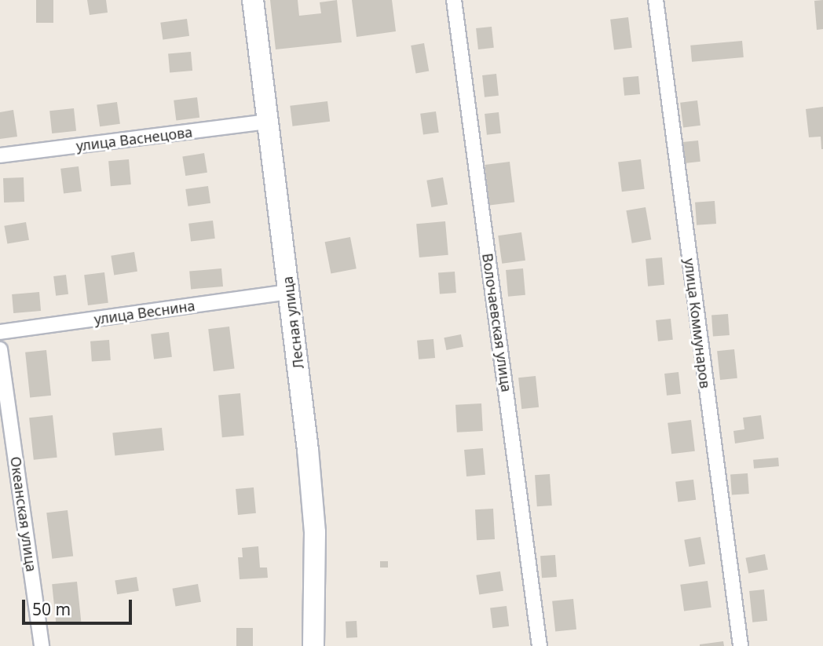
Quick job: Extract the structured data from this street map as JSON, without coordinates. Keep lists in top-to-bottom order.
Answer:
{
  "streets": {
    "street": [
      "улица Васнецова",
      "улица Веснина",
      "Лесная улица",
      "Волочаевская улица",
      "улица Коммунаров",
      "Океанская улица"
    ]
  },
  "crossings": [
    ["улица Васнецова", "Лесная улица"],
    ["улица Веснина", "Лесная улица"]
  ],
  "scale_bar": "50 m"
}
